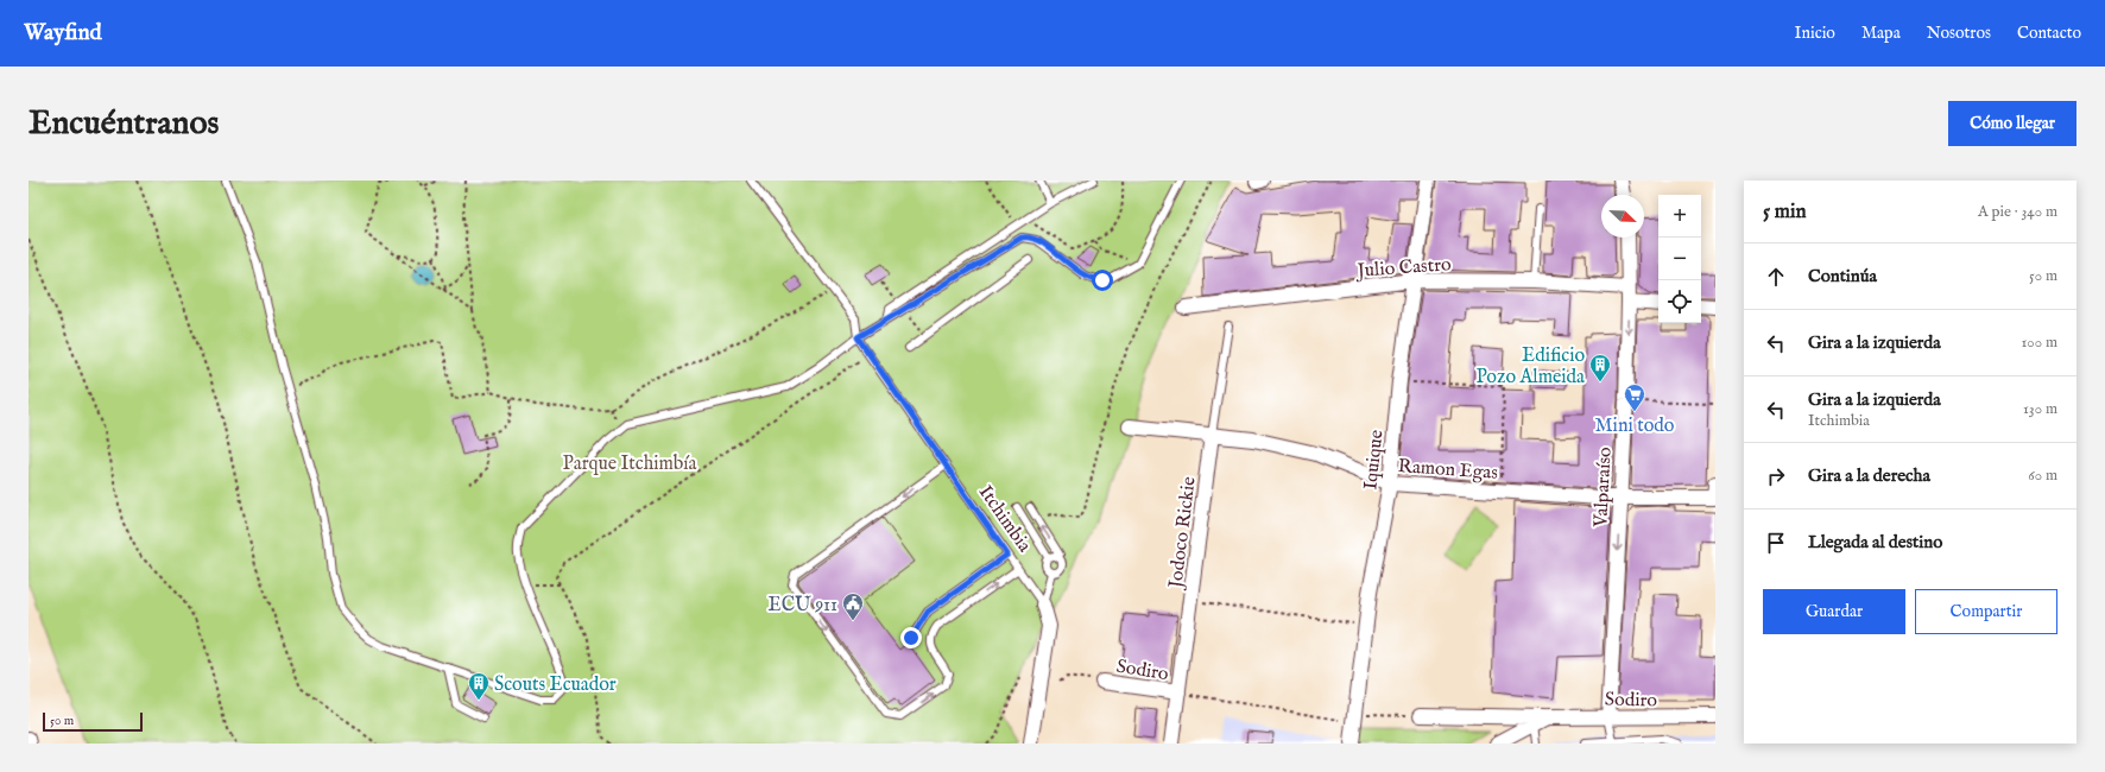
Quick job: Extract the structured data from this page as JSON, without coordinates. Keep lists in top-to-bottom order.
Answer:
{
  "streets": {
    "street": [
      "Julio Castro",
      "Iquique",
      "Ramon Egas",
      "Valparaíso",
      "Itchimbia",
      "Jodoco Rickie",
      "Sodiro"
    ]
  },
  "crossings": [
    ["Julio Castro", "Iquique"],
    ["Julio Castro", "Valparaíso"],
    ["Iquique", "Ramon Egas"],
    ["Ramon Egas", "Valparaíso"],
    ["Ramon Egas", "Jodoco Rickie"],
    ["Valparaíso", "Sodiro"],
    ["Jodoco Rickie", "Sodiro"]
  ],
  "one_way": ["Valparaíso"],
  "parks": ["Parque Itchimbía"],
  "places": {
    "building": ["Edificio Pozo Almeida", "Scouts Ecuador"],
    "supermarket": ["Mini todo"],
    "public building": ["ECU 911"]
  },
  "scale_bar": "50 m",
  "north": "bottom right",
  "page": {
    "header": "Wayfind",
    "nav": [
      "Inicio",
      "Mapa",
      "Nosotros",
      "Contacto"
    ],
    "buttons": [
      "Cómo llegar",
      ["Guardar", "Compartir"]
    ],
    "title": "Encuéntranos",
    "heading": ["5 min", "A pie · 340 m"],
    "map_buttons": ["+", "−"],
    "list": [
      ["Continúa", "50 m"],
      ["Gira a la izquierda", "100 m"],
      ["Gira a la izquierda", "Itchimbia", "130 m"],
      ["Gira a la derecha", "60 m"],
      "Llegada al destino"
    ],
    "scale": "50 m"
  }
}
